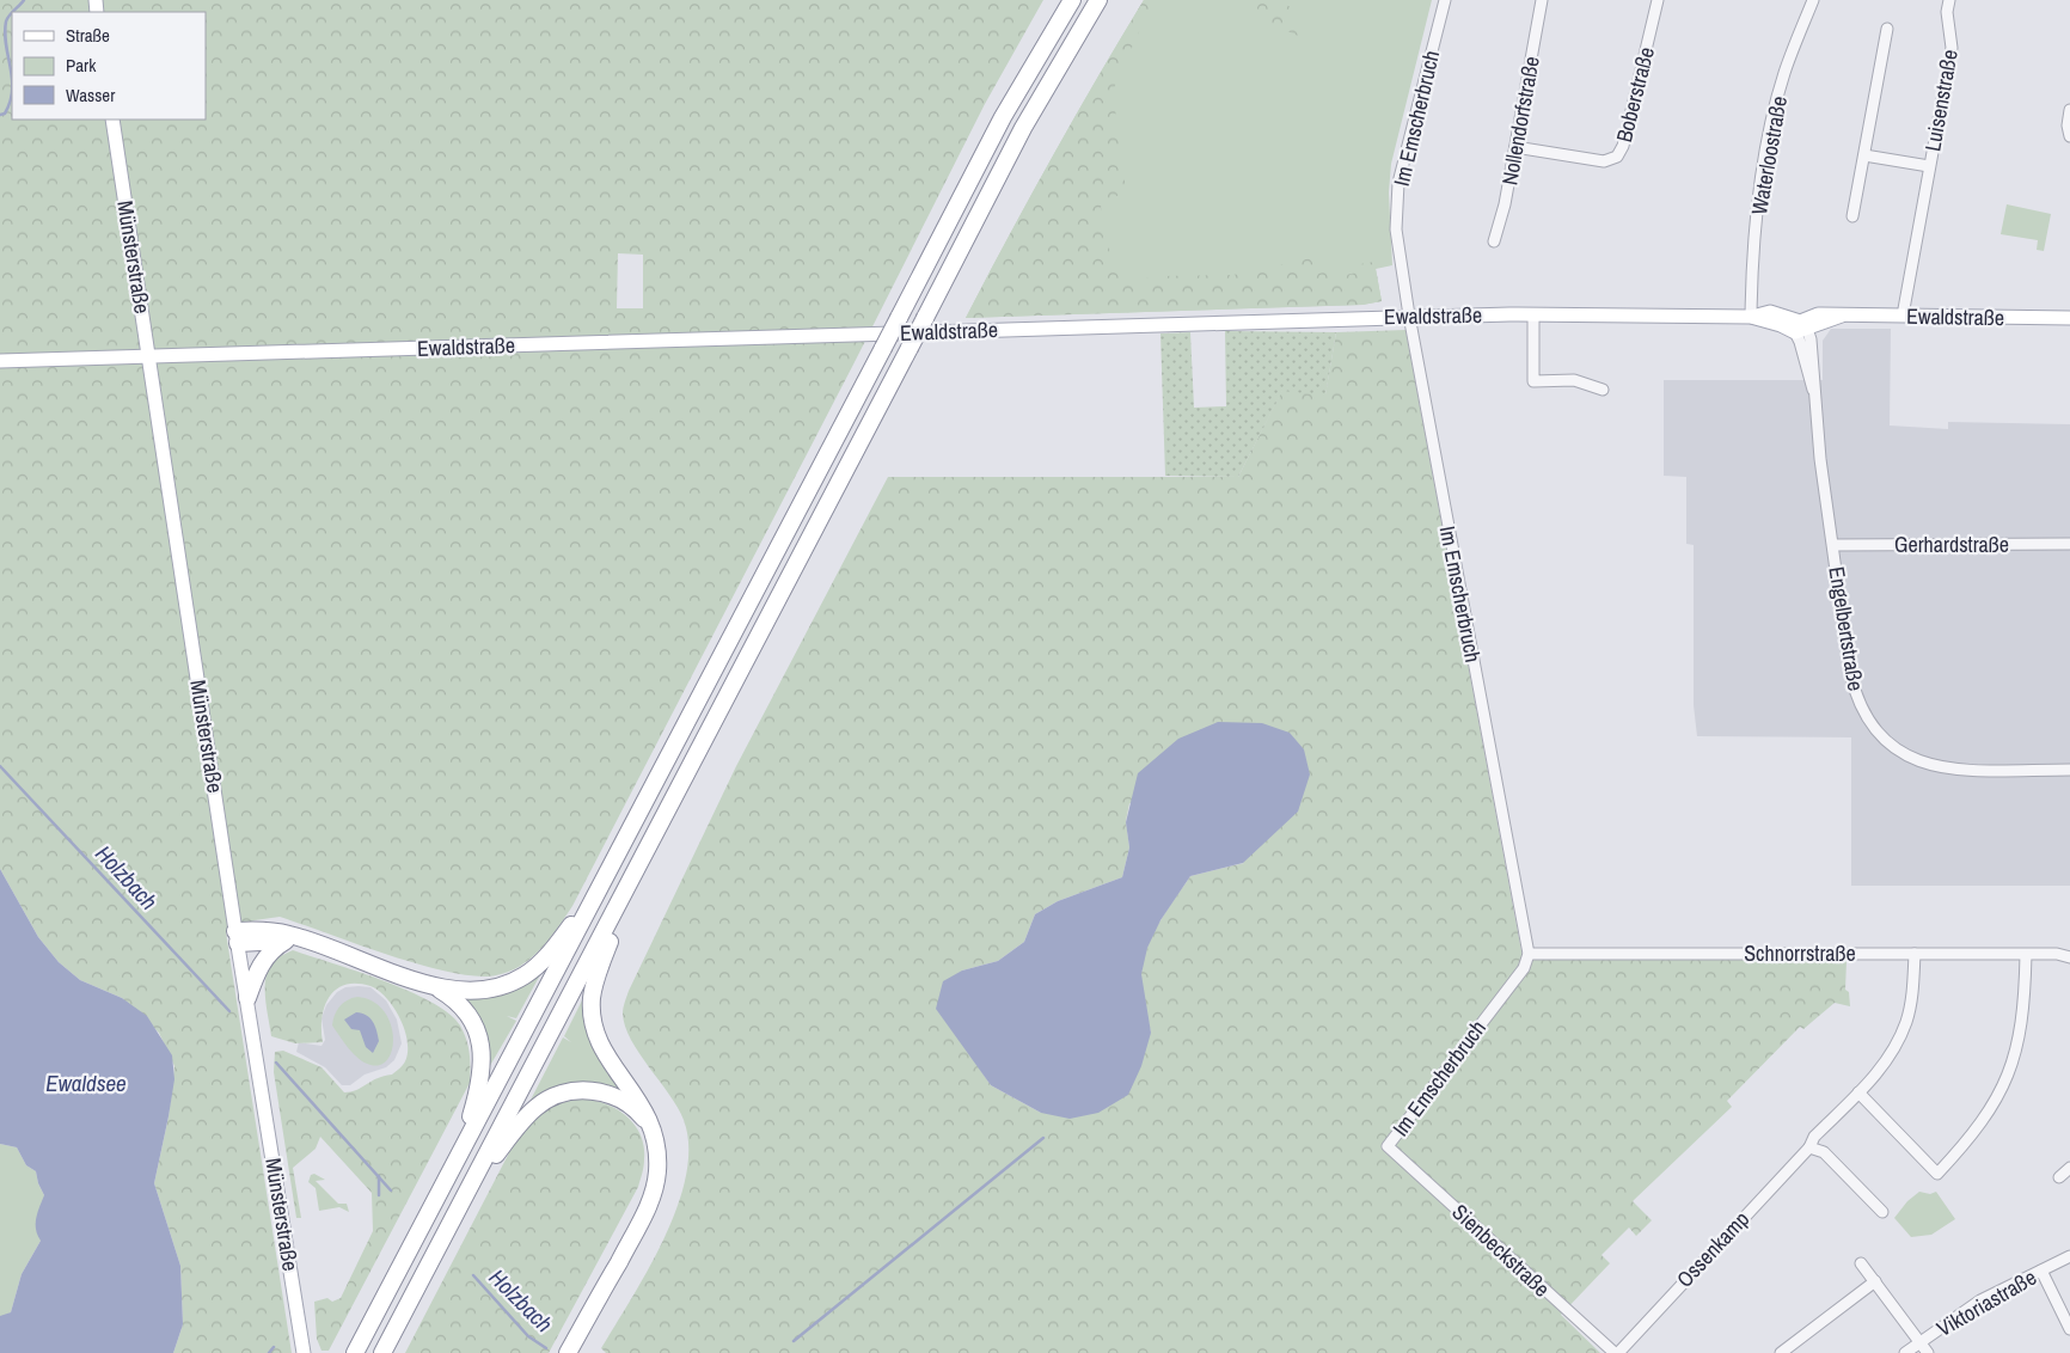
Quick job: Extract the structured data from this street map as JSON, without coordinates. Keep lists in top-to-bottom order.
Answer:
{
  "streets": {
    "main road": ["Münsterstraße", "Ewaldstraße"],
    "street": [
      "Boberstraße",
      "Luisenstraße",
      "Im Emscherbruch",
      "Nollendorfstraße",
      "Waterloostraße",
      "Gerhardstraße",
      "Engelbertstraße",
      "Schnorrstraße",
      "Ossenkamp",
      "Sienbeckstraße",
      "Viktoriastraße"
    ]
  },
  "crossings": [
    ["Boberstraße", "Nollendorfstraße"],
    ["Luisenstraße", "Ewaldstraße"],
    ["Im Emscherbruch", "Ewaldstraße"],
    ["Im Emscherbruch", "Schnorrstraße"],
    ["Im Emscherbruch", "Sienbeckstraße"],
    ["Waterloostraße", "Ewaldstraße"],
    ["Münsterstraße", "Ewaldstraße"],
    ["Ewaldstraße", "Engelbertstraße"],
    ["Gerhardstraße", "Engelbertstraße"],
    ["Schnorrstraße", "Ossenkamp"],
    ["Ossenkamp", "Sienbeckstraße"]
  ],
  "water": ["Holzbach", "Ewaldsee"],
  "legend": ["Straße", "Park", "Wasser"]
}
